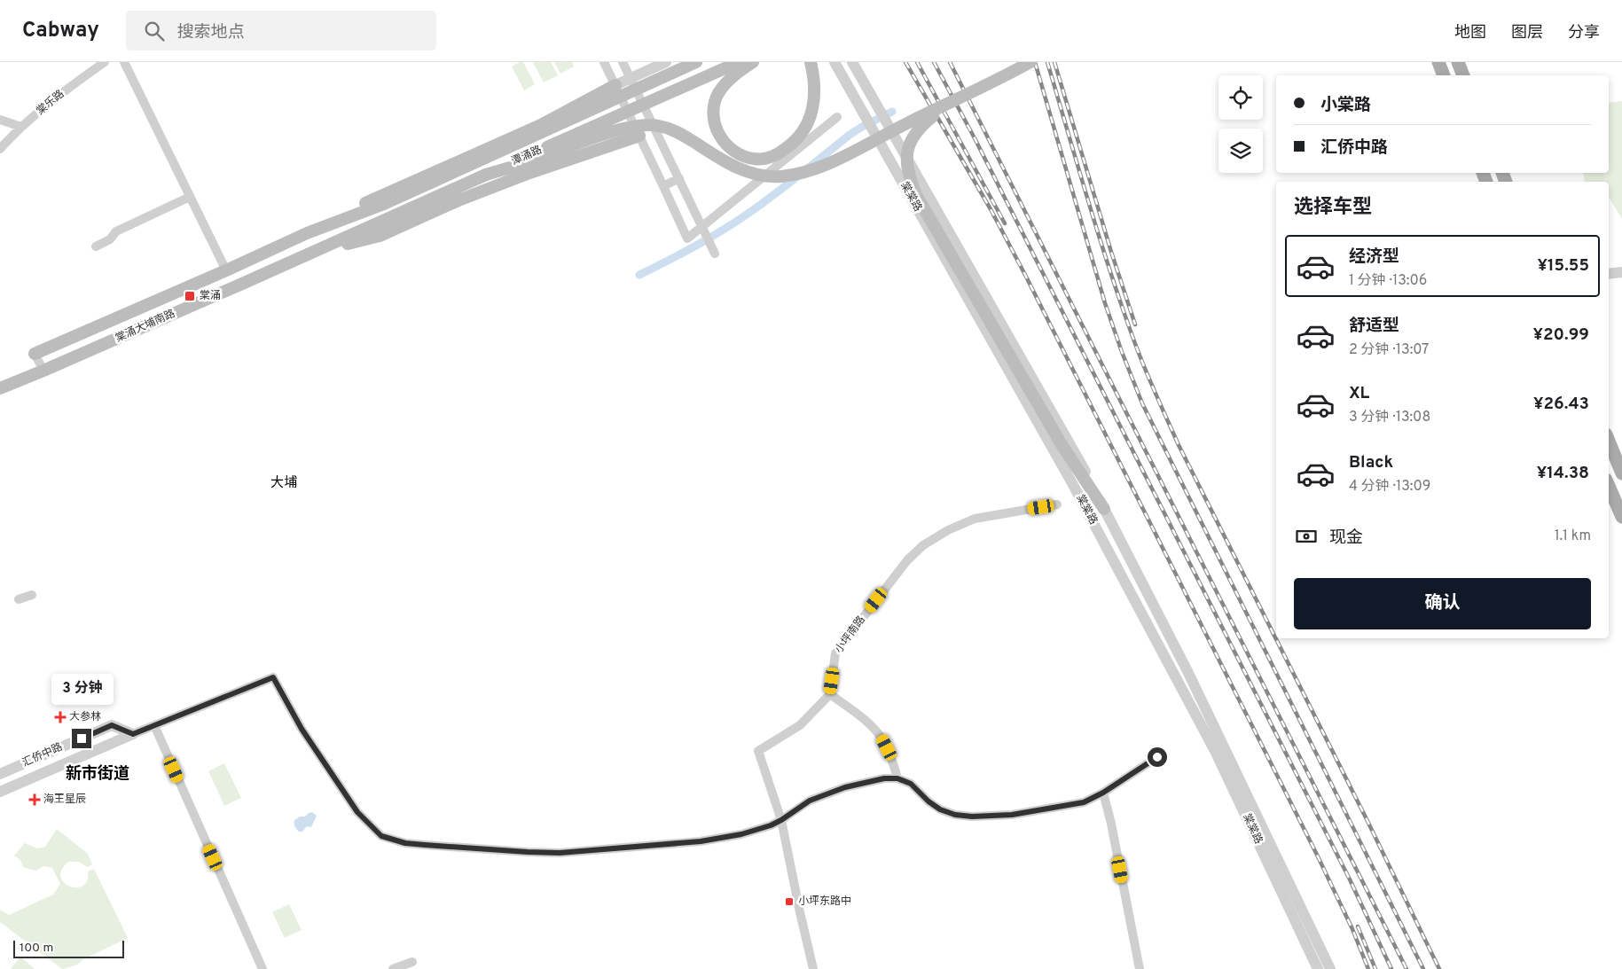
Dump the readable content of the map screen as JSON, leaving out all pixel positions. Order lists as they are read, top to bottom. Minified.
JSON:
{"streets":{"main road":["潭涌路","棠涌大埔南路"],"street":["棠乐路","棠棠路","小坪南路","汇侨中路"]},"crossings":[["潭涌路","棠涌大埔南路"]],"districts":["大埔","新市街道"],"places":{"transit":["棠涌","小坪东路中"],"health":["大参林","海王星辰"]},"scale_bar":"100 m","page":{"header":"Cabway","search":"搜索地点","nav":["地图","图层","分享"],"banner":["小棠路","汇侨中路"],"heading":"选择车型","list":[{"name":"经济型","note":"1 分钟 · 13:06","value":"¥15.55"},{"name":"舒适型","note":"2 分钟 · 13:07","value":"¥20.99"},{"name":"XL","note":"3 分钟 · 13:08","value":"¥26.43"},{"name":"Black","note":"4 分钟 · 13:09","value":"¥14.38"}],"pay":["现金","1.1 km"],"buttons":"确认","bubble":"3 分钟","scale":"100 m"}}
